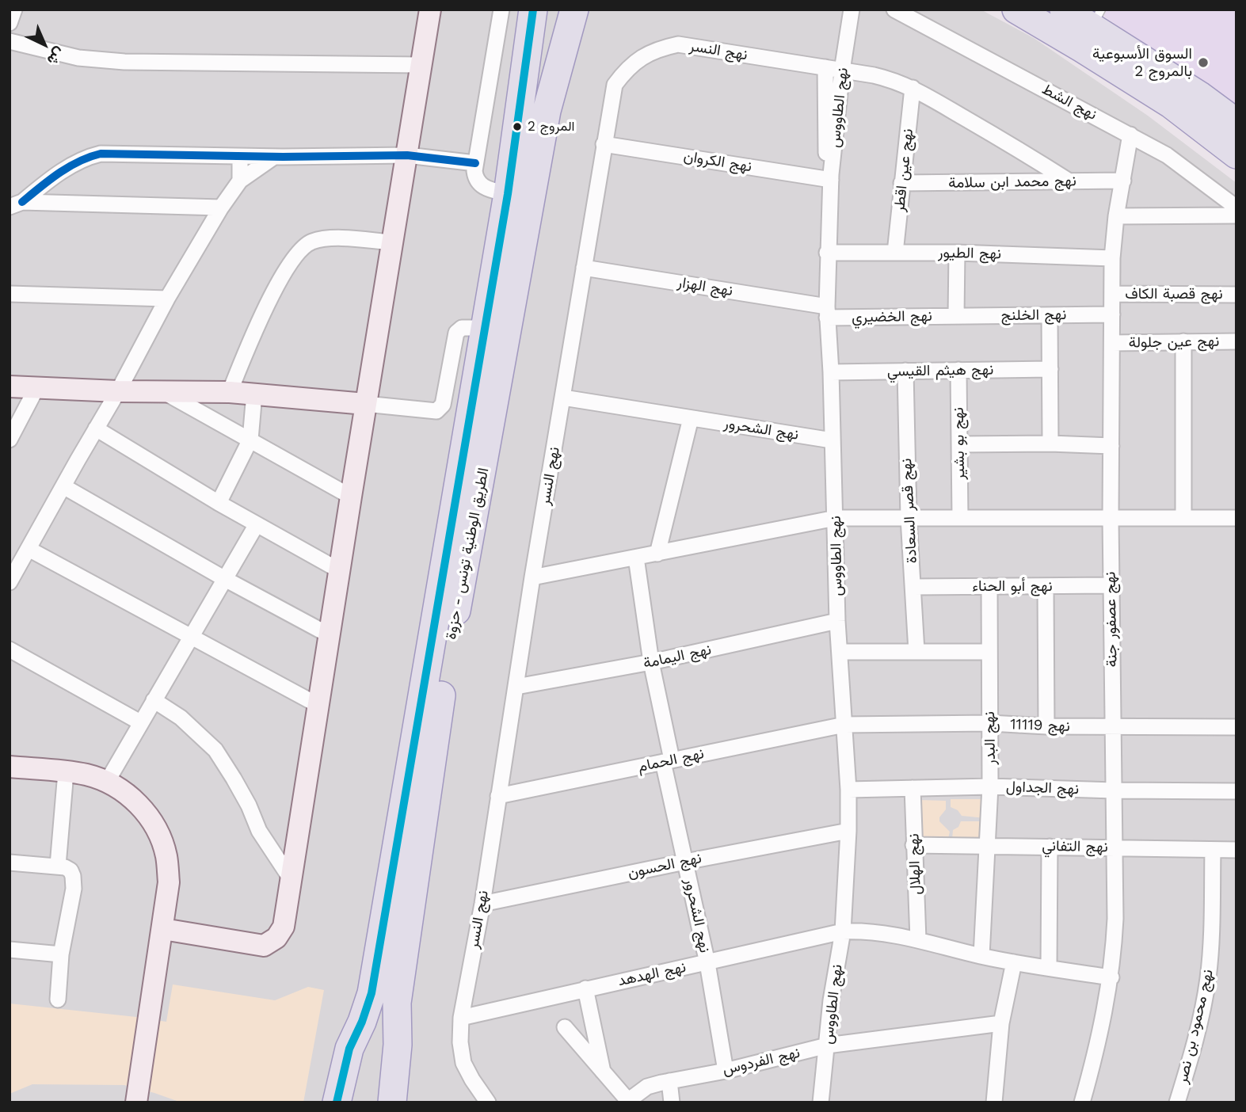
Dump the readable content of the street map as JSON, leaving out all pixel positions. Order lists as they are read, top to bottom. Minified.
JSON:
{"streets":{"highway":["الطريق الوطنية تونس - حزوة"],"street":["نهج النسر","نهج الشط","نهج الطاووس","نهج الكروان","نهج عين اقطر","نهج محمد ابن سلامة","نهج الطيور","نهج الهزار","نهج قصبة الكاف","نهج الخلنج","نهج الخضيري","نهج عين جلولة","نهج هيثم القيسي","نهج الشحرور","نهج بو بشير","نهج قصر السعادة","نهج أبو الحناء","نهج عصفور جنة","نهج اليمامة","نهج 11119","نهج البدر","نهج الحمام","نهج الجداول","نهج التفاني","نهج الهلال","نهج الحسون","نهج الهدهد","نهج محمود بن نصر","نهج الفردوس"]},"crossings":[["نهج النسر","نهج الطاووس"],["نهج النسر","نهج الكروان"],["نهج النسر","نهج عين اقطر"],["نهج النسر","نهج محمد ابن سلامة"],["نهج النسر","نهج الهزار"],["نهج النسر","نهج الشحرور"],["نهج النسر","نهج اليمامة"],["نهج النسر","نهج الحمام"],["نهج النسر","نهج الحسون"],["نهج النسر","نهج الهدهد"],["نهج الشط","نهج عصفور جنة"],["نهج الطاووس","نهج الكروان"],["نهج الطاووس","نهج الطيور"],["نهج الطاووس","نهج الهزار"],["نهج الطاووس","نهج الخضيري"],["نهج الطاووس","نهج هيثم القيسي"],["نهج الطاووس","نهج الشحرور"],["نهج الطاووس","نهج اليمامة"],["نهج الطاووس","نهج 11119"],["نهج الطاووس","نهج الحمام"],["نهج الطاووس","نهج الجداول"],["نهج الطاووس","نهج الحسون"],["نهج الطاووس","نهج الهدهد"],["نهج الطاووس","نهج الفردوس"],["نهج عين اقطر","نهج محمد ابن سلامة"],["نهج عين اقطر","نهج الطيور"],["نهج محمد ابن سلامة","نهج عصفور جنة"],["نهج الطيور","نهج عصفور جنة"],["نهج الهزار","نهج الخضيري"],["نهج قصبة الكاف","نهج عصفور جنة"],["نهج الخلنج","نهج الخضيري"],["نهج الخلنج","نهج عصفور جنة"],["نهج عين جلولة","نهج عصفور جنة"],["نهج هيثم القيسي","نهج بو بشير"],["نهج هيثم القيسي","نهج قصر السعادة"],["نهج الشحرور","نهج اليمامة"],["نهج الشحرور","نهج الحمام"],["نهج الشحرور","نهج الحسون"],["نهج الشحرور","نهج الهدهد"],["نهج الشحرور","نهج الفردوس"],["نهج قصر السعادة","نهج أبو الحناء"],["نهج أبو الحناء","نهج عصفور جنة"],["نهج أبو الحناء","نهج البدر"],["نهج عصفور جنة","نهج 11119"],["نهج عصفور جنة","نهج الجداول"],["نهج عصفور جنة","نهج التفاني"],["نهج عصفور جنة","نهج الهدهد"],["نهج 11119","نهج البدر"],["نهج 11119","نهج الحمام"],["نهج البدر","نهج الجداول"],["نهج البدر","نهج التفاني"],["نهج البدر","نهج الهدهد"],["نهج الجداول","نهج الهلال"],["نهج التفاني","نهج الهلال"],["نهج التفاني","نهج محمود بن نصر"],["نهج الهلال","نهج الهدهد"]],"places":["السوق الأسبوعية بالمروج 2","المروج 2"],"north":"bottom right"}
